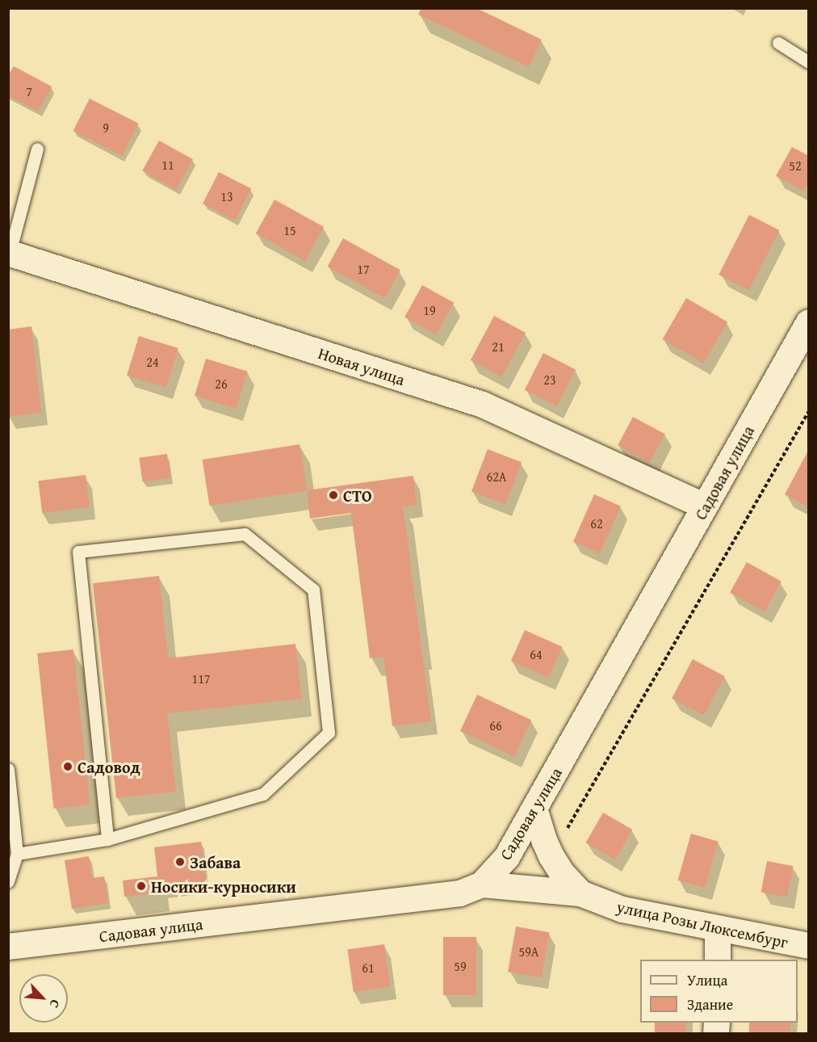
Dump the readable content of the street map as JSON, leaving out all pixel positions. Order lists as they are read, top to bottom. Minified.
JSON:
{"streets":{"street":["Новая улица","Садовая улица","улица Розы Люксембург"]},"crossings":[["Новая улица","Садовая улица"],["Садовая улица","улица Розы Люксембург"]],"places":["СТО","Садовод","Забава","Носики-курносики"],"house_numbers":["7","9","11","52","13","15","17","19","21","24","23","26","62А","62","64","117","66","59А","59","61"],"legend":["Улица","Здание"],"north":"bottom right"}
